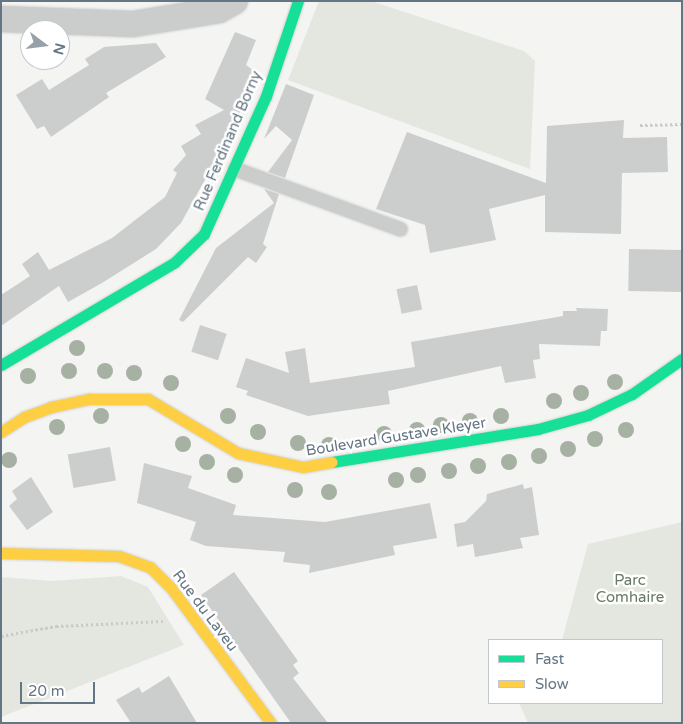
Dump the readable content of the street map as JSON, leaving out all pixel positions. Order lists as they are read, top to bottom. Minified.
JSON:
{"streets":{"street":["Rue Ferdinand Borny","Boulevard Gustave Kleyer","Rue du Laveu"]},"parks":["Parc Comhaire"],"legend":["Fast","Slow"],"scale_bar":"20 m","north":"right"}
